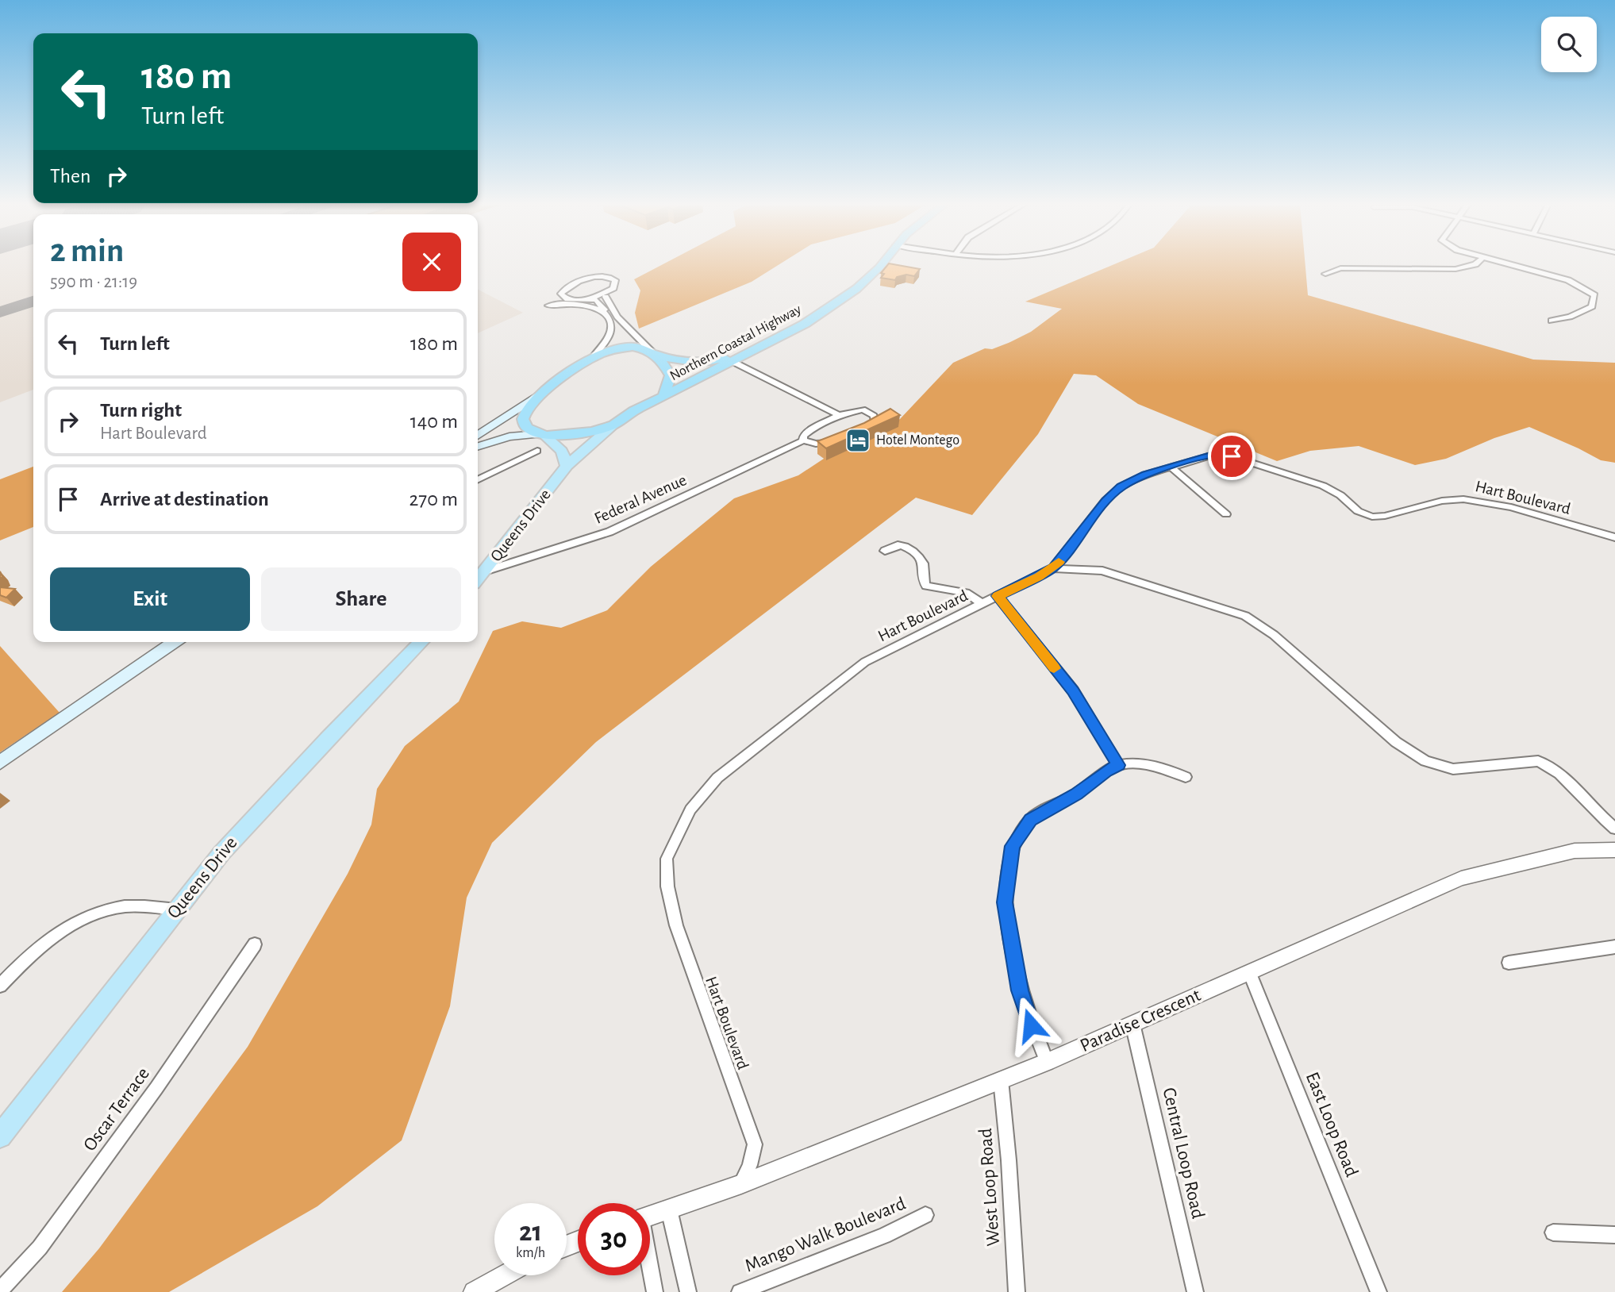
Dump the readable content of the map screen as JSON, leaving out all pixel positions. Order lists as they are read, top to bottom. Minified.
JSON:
{"streets":{"highway":["Northern Coastal Highway"],"main road":["Queens Drive"],"street":["Hart Boulevard","Federal Avenue","Paradise Crescent","Oscar Terrace","East Loop Road","Central Loop Road","West Loop Road","Mango Walk Boulevard"]},"crossings":[["Hart Boulevard","Paradise Crescent"],["Federal Avenue","Queens Drive"],["Paradise Crescent","East Loop Road"],["Paradise Crescent","Central Loop Road"],["Paradise Crescent","West Loop Road"]],"places":{"hotel":["Hotel Montego"]},"page":{"turn":["180 m","Turn left"],"then":"Then","heading":["2 min","590 m · 21:19"],"list":[{"name":"Turn left","value":"180 m"},{"name":"Turn right","note":"Hart Boulevard","value":"140 m"},{"name":"Arrive at destination","value":"270 m"}],"buttons":["Exit","Share"],"speed":"21 km/h","limit":"30"}}
